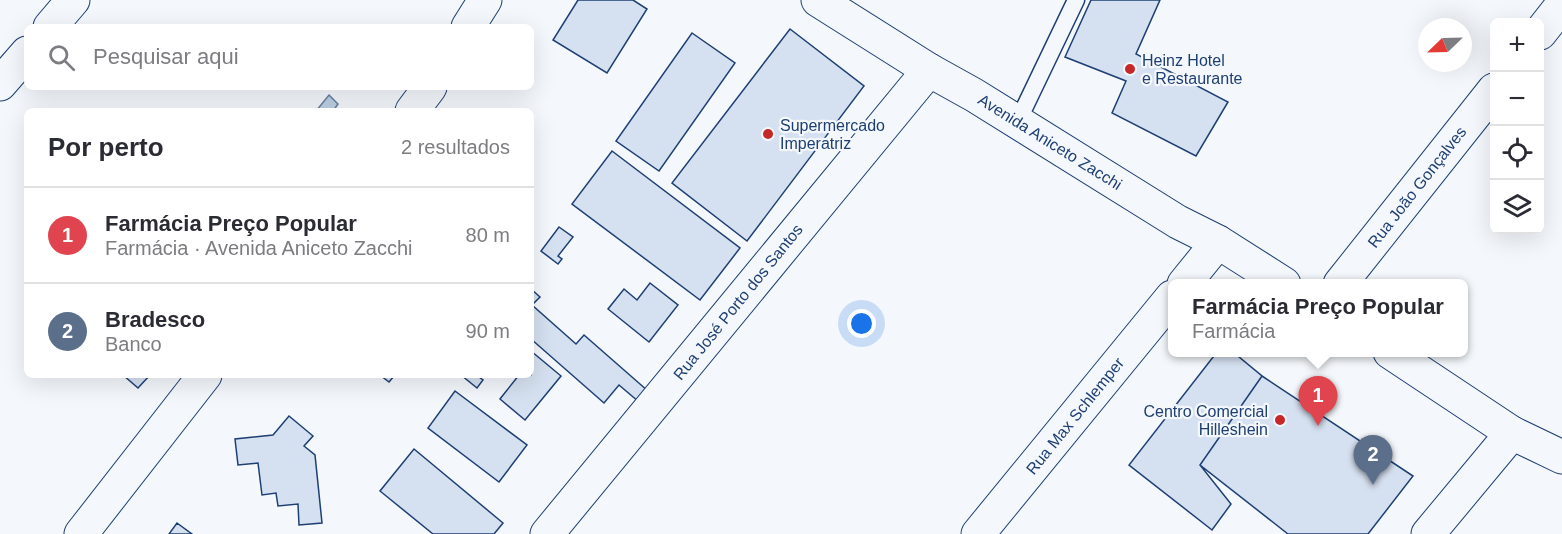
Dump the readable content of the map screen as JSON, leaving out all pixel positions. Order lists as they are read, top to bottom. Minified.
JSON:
{"streets":{"street":["Avenida Aniceto Zacchi","Rua João Gonçalves","Rua José Porto dos Santos","Rua Max Schlemper"]},"crossings":[["Avenida Aniceto Zacchi","Rua José Porto dos Santos"]],"places":["Heinz Hotel e Restaurante","Supermercado Imperatriz","Centro Comercial Hilleshein"],"north":"bottom left","page":{"map_buttons":["+","−"],"search":"Pesquisar aqui","heading":["Por perto","2 resultados"],"list":[{"mark":"1","name":"Farmácia Preço Popular","note":"Farmácia · Avenida Aniceto Zacchi","value":"80 m"},{"mark":"2","name":"Bradesco","note":"Banco","value":"90 m"}],"popup":["Farmácia Preço Popular","Farmácia"],"pins":["1","2"]}}
